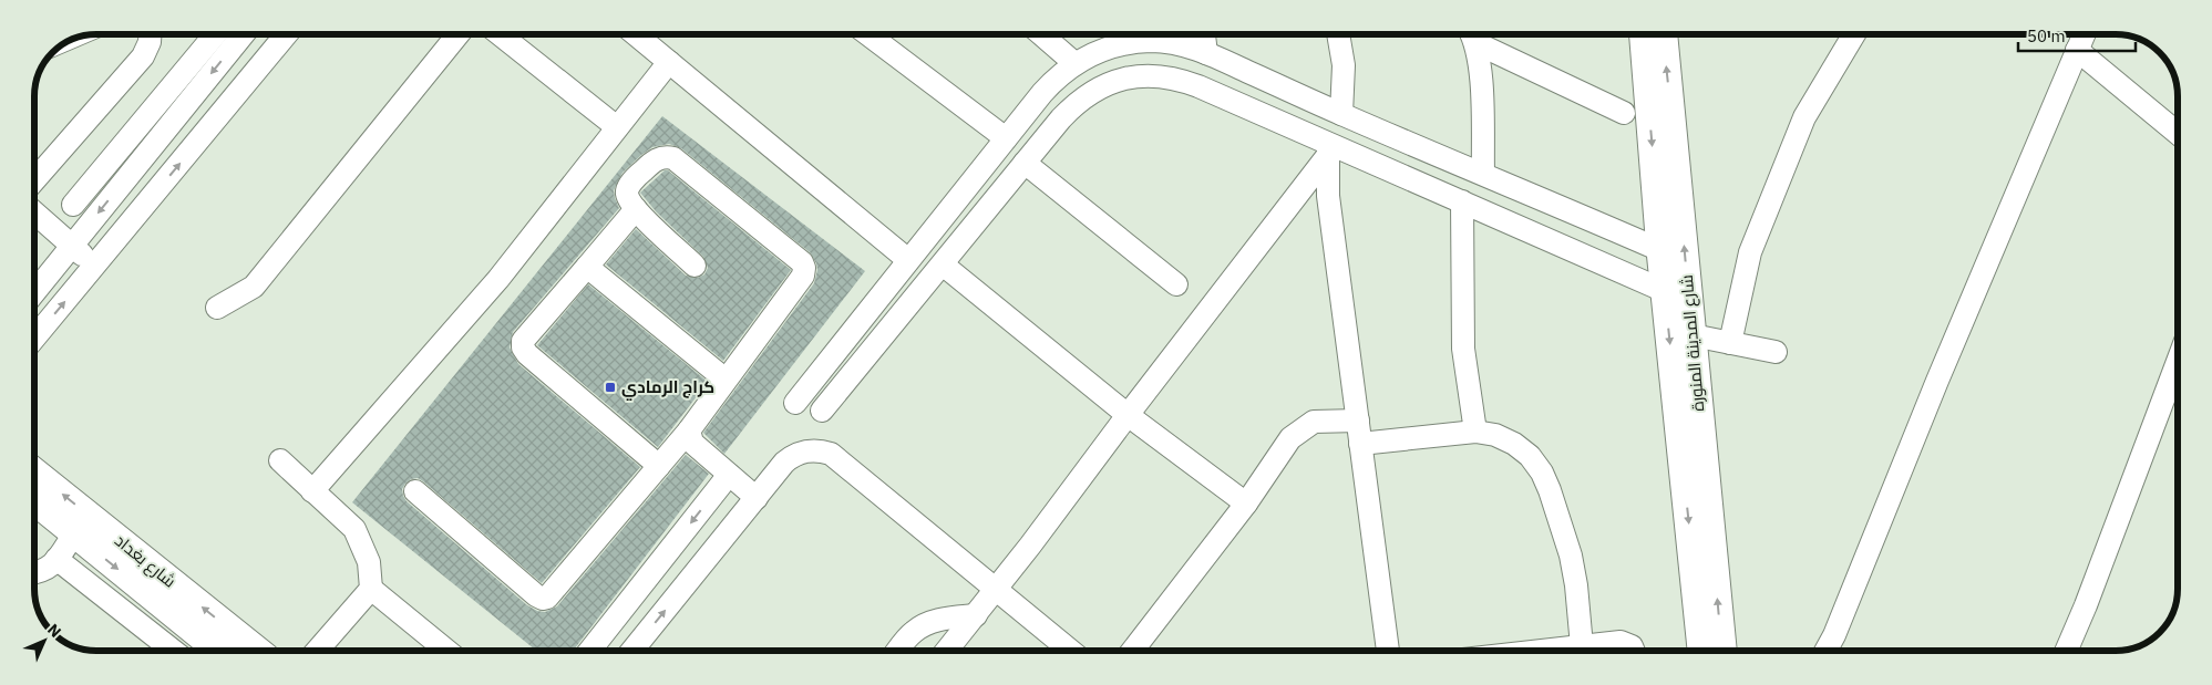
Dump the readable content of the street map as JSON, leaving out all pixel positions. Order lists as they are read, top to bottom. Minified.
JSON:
{"streets":{"main road":["شارع المدينة المنورة","شارع بغداد"]},"places":{"transit":["كراج الرمادي"]},"scale_bar":"50 m","north":"top right"}
